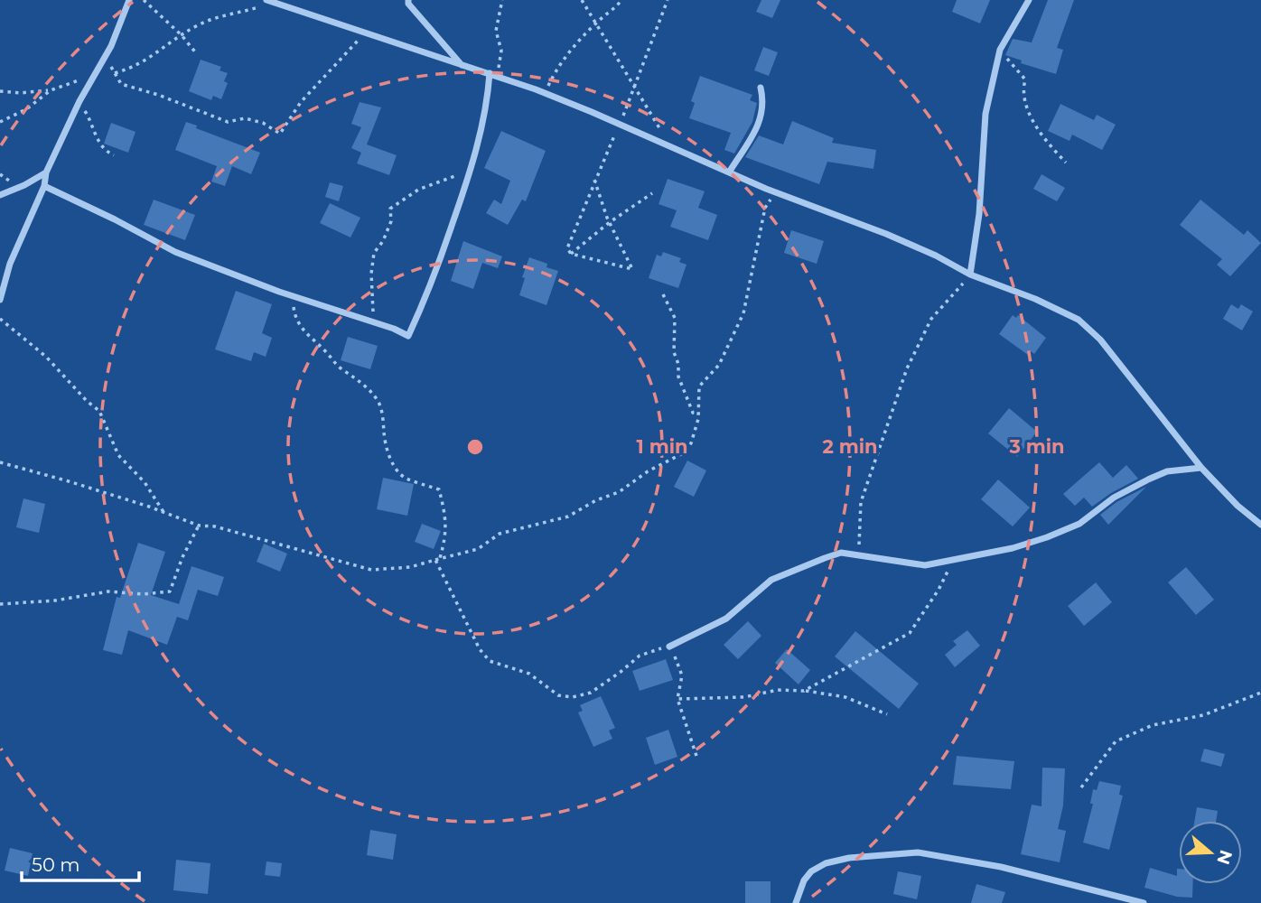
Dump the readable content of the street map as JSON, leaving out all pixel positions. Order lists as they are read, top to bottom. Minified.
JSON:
{"scale_bar":"50 m","north":"right","rings":["1 min","2 min","3 min"]}
